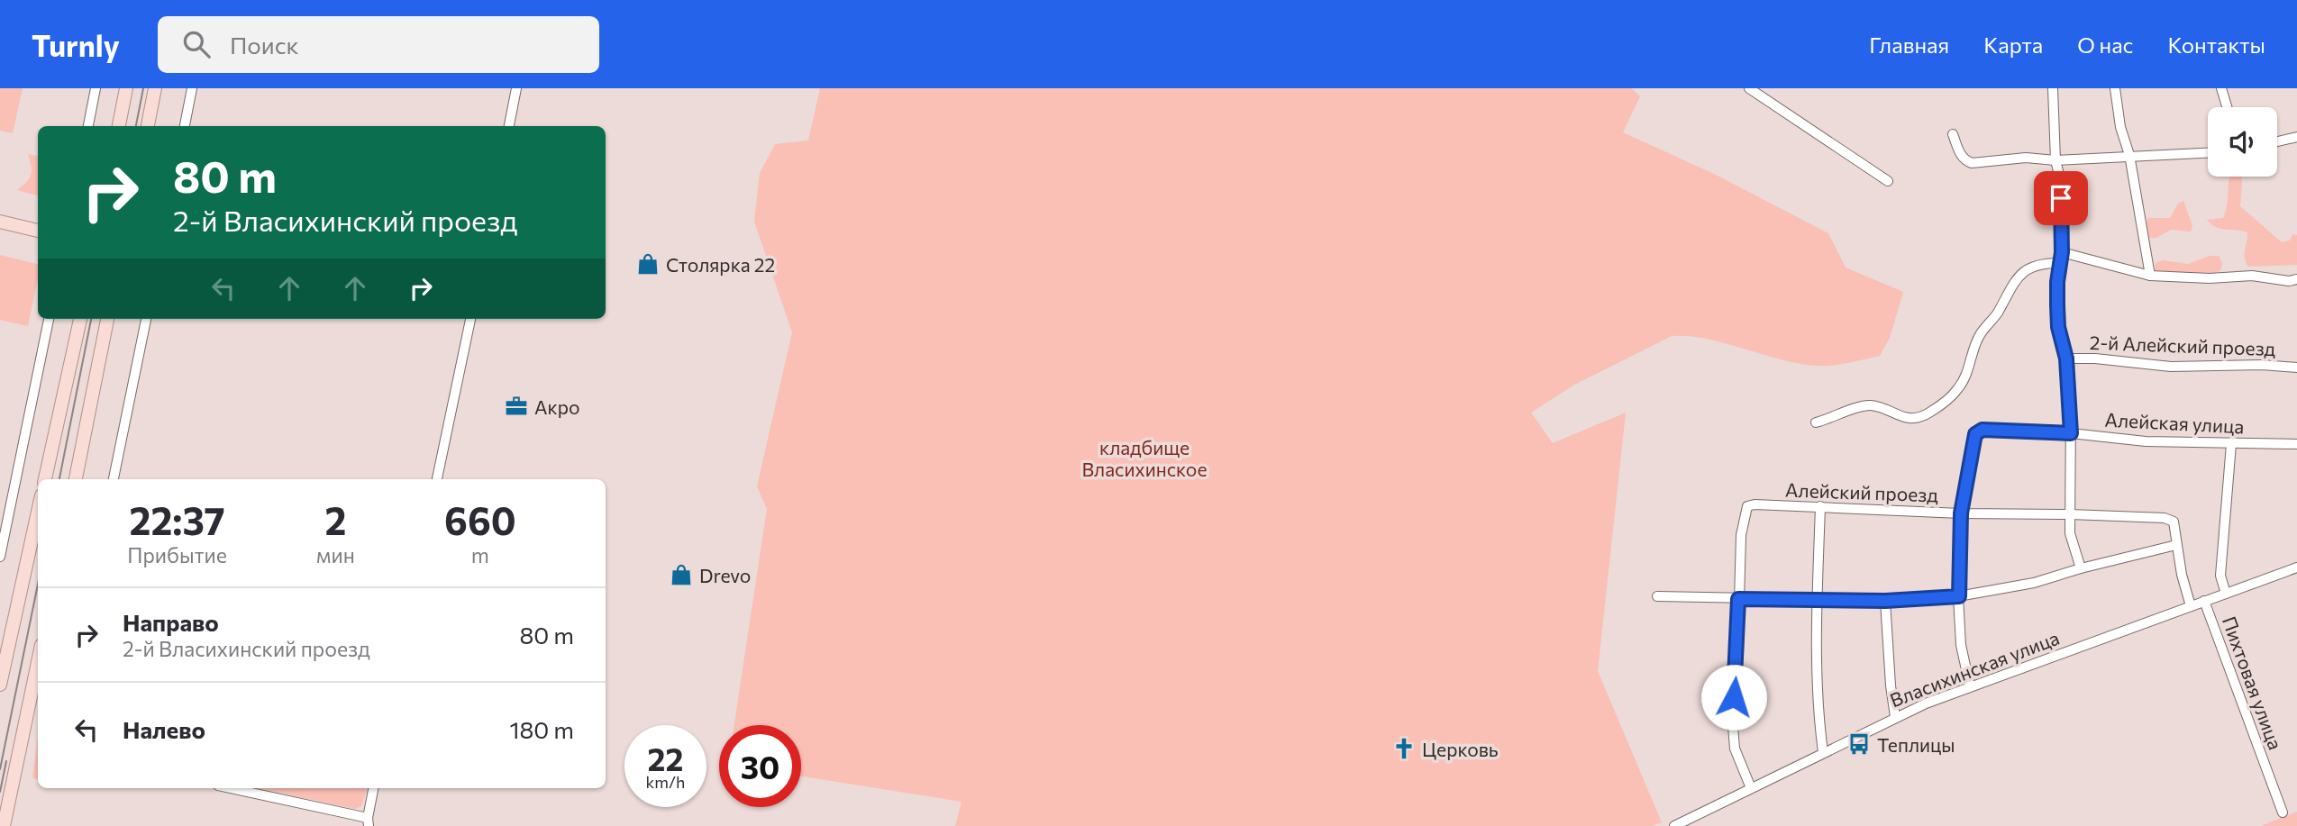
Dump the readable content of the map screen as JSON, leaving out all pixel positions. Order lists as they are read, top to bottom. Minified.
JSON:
{"streets":{"street":["2-й Алейский проезд","Алейская улица","Алейский проезд","Власихинская улица","Пихтовая улица"]},"crossings":[["Алейская улица","Алейский проезд"],["Власихинская улица","Пихтовая улица"]],"parks":["кладбище Власихинское"],"places":{"shop":["Столярка 22","Drevo"],"office":["Акро"],"bus stop":["Теплицы"],"church":["Церковь"]},"page":{"header":"Turnly","search":"Поиск","nav":["Главная","Карта","О нас","Контакты"],"turn":["80 m","2-й Власихинский проезд"],"eta":["22:37","Прибытие","2","мин","660","m"],"list":[{"name":"Направо","note":"2-й Власихинский проезд","value":"80 m"},{"name":"Налево","value":"180 m"}],"speed":"22 km/h","limit":"30"}}
